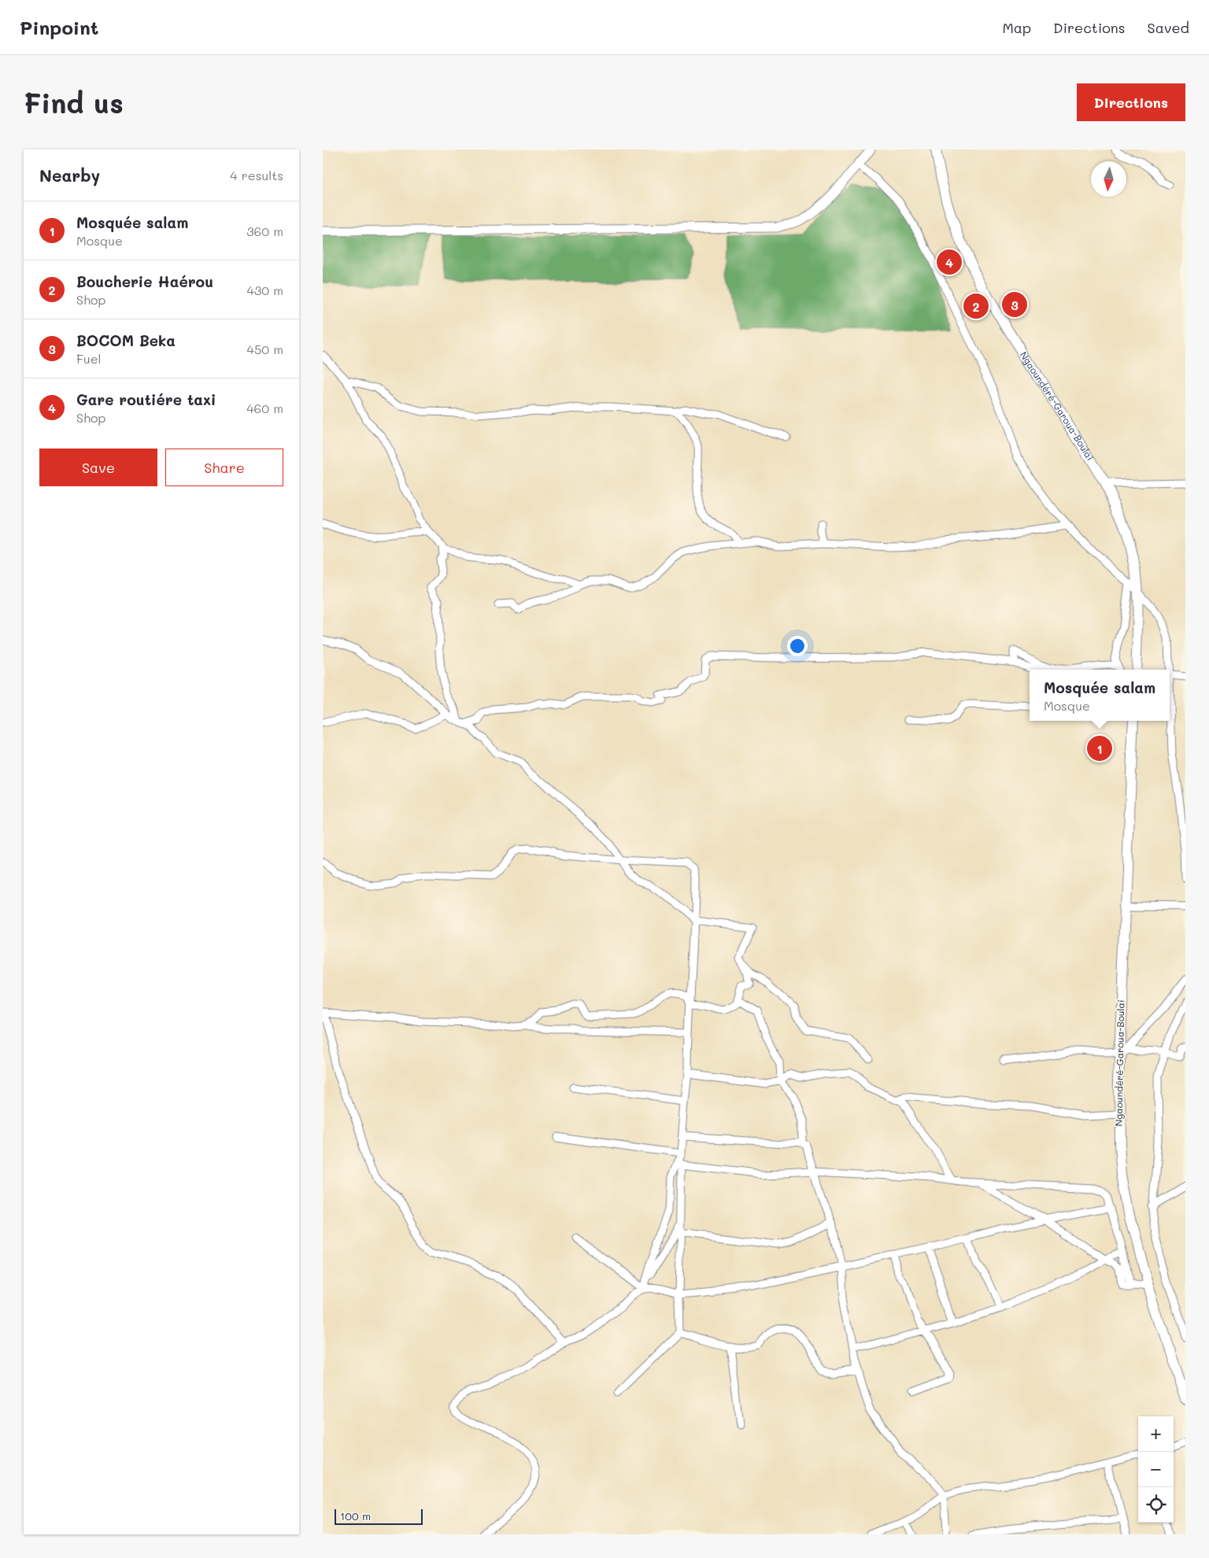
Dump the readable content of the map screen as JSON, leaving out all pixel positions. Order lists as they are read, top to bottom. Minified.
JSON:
{"streets":{"highway":["Ngaoundéré-Garoua-Boulai"]},"scale_bar":"100 m","north":"bottom","page":{"header":"Pinpoint","nav":["Map","Directions","Saved"],"buttons":["Directions",["Save","Share"]],"title":"Find us","heading":["Nearby","4 results"],"list":[{"mark":"1","name":"Mosquée salam","note":"Mosque","value":"360 m"},{"mark":"2","name":"Boucherie Haérou","note":"Shop","value":"430 m"},{"mark":"3","name":"BOCOM Beka","note":"Fuel","value":"450 m"},{"mark":"4","name":"Gare routiére taxi","note":"Shop","value":"460 m"}],"pins":["4","3","2","1"],"popup":["Mosquée salam","Mosque"],"map_buttons":["+","−"],"scale":"100 m"}}
